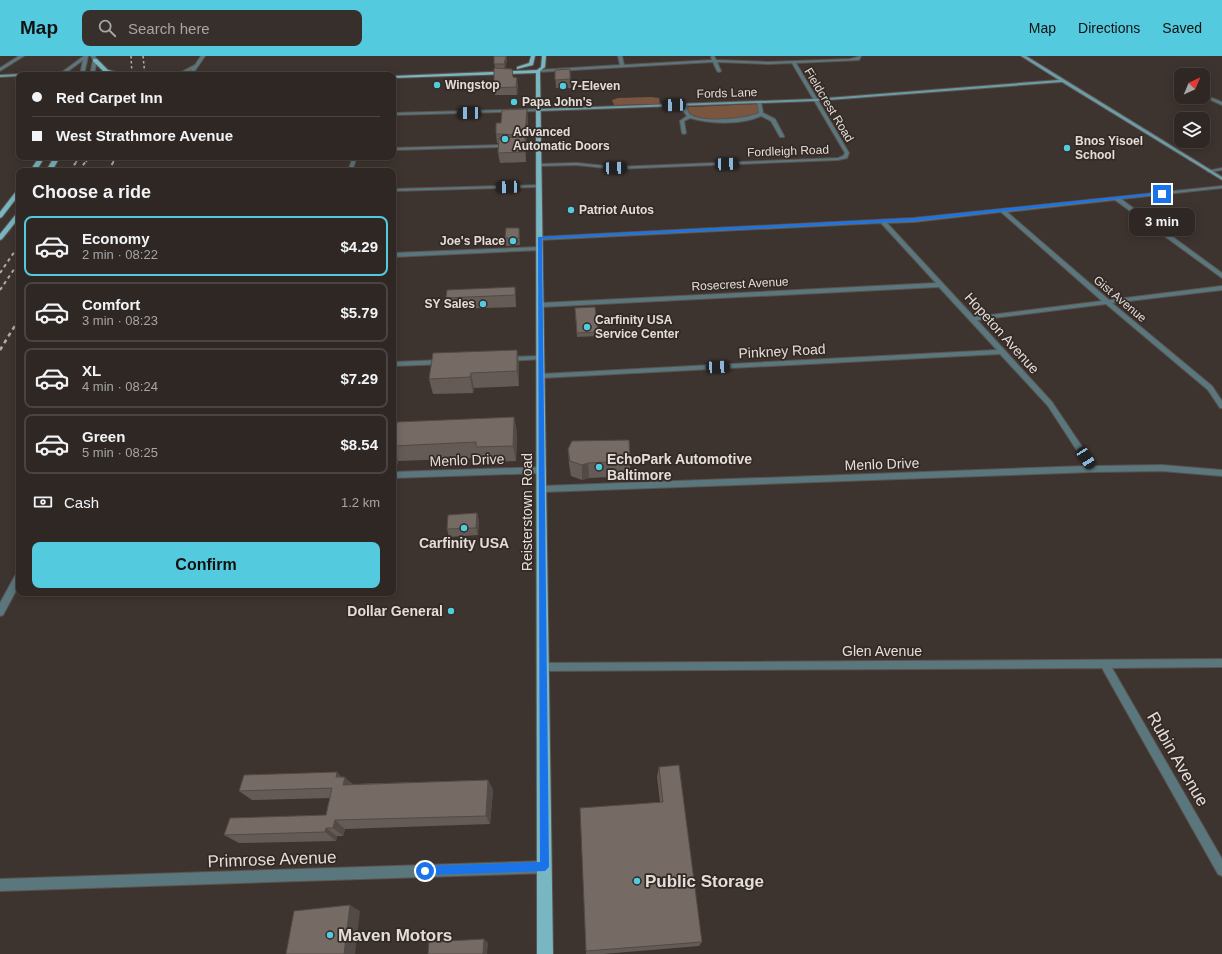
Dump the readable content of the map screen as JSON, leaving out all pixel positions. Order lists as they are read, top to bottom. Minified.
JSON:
{"streets":{"main road":["Reisterstown Road"],"street":["Fords Lane","Fieldcrest Road","Fordleigh Road","Rosecrest Avenue","Gist Avenue","Hopeton Avenue","Pinkney Road","Menlo Drive","Glen Avenue","Rubin Avenue","Primrose Avenue"]},"crossings":[["Fords Lane","Fieldcrest Road"],["Fords Lane","Reisterstown Road"],["Fieldcrest Road","Fordleigh Road"],["Fordleigh Road","Reisterstown Road"],["Rosecrest Avenue","Hopeton Avenue"],["Rosecrest Avenue","Reisterstown Road"],["Hopeton Avenue","Pinkney Road"],["Hopeton Avenue","Menlo Drive"],["Pinkney Road","Reisterstown Road"],["Menlo Drive","Reisterstown Road"],["Reisterstown Road","Glen Avenue"],["Reisterstown Road","Primrose Avenue"],["Glen Avenue","Rubin Avenue"]],"places":["Wingstop","7-Eleven","Papa John's","Advanced Automatic Doors","Bnos Yisoel School","Patriot Autos","Joe's Place","SY Sales","Carfinity USA Service Center","EchoPark Automotive Baltimore","Carfinity USA","Dollar General","Public Storage","Maven Motors"],"north":"top right","page":{"header":"Map","search":"Search here","nav":["Map","Directions","Saved"],"banner":["Red Carpet Inn","West Strathmore Avenue"],"heading":"Choose a ride","bubble":"3 min","list":[{"name":"Economy","note":"2 min · 08:22","value":"$4.29"},{"name":"Comfort","note":"3 min · 08:23","value":"$5.79"},{"name":"XL","note":"4 min · 08:24","value":"$7.29"},{"name":"Green","note":"5 min · 08:25","value":"$8.54"}],"pay":["Cash","1.2 km"],"buttons":"Confirm"}}
